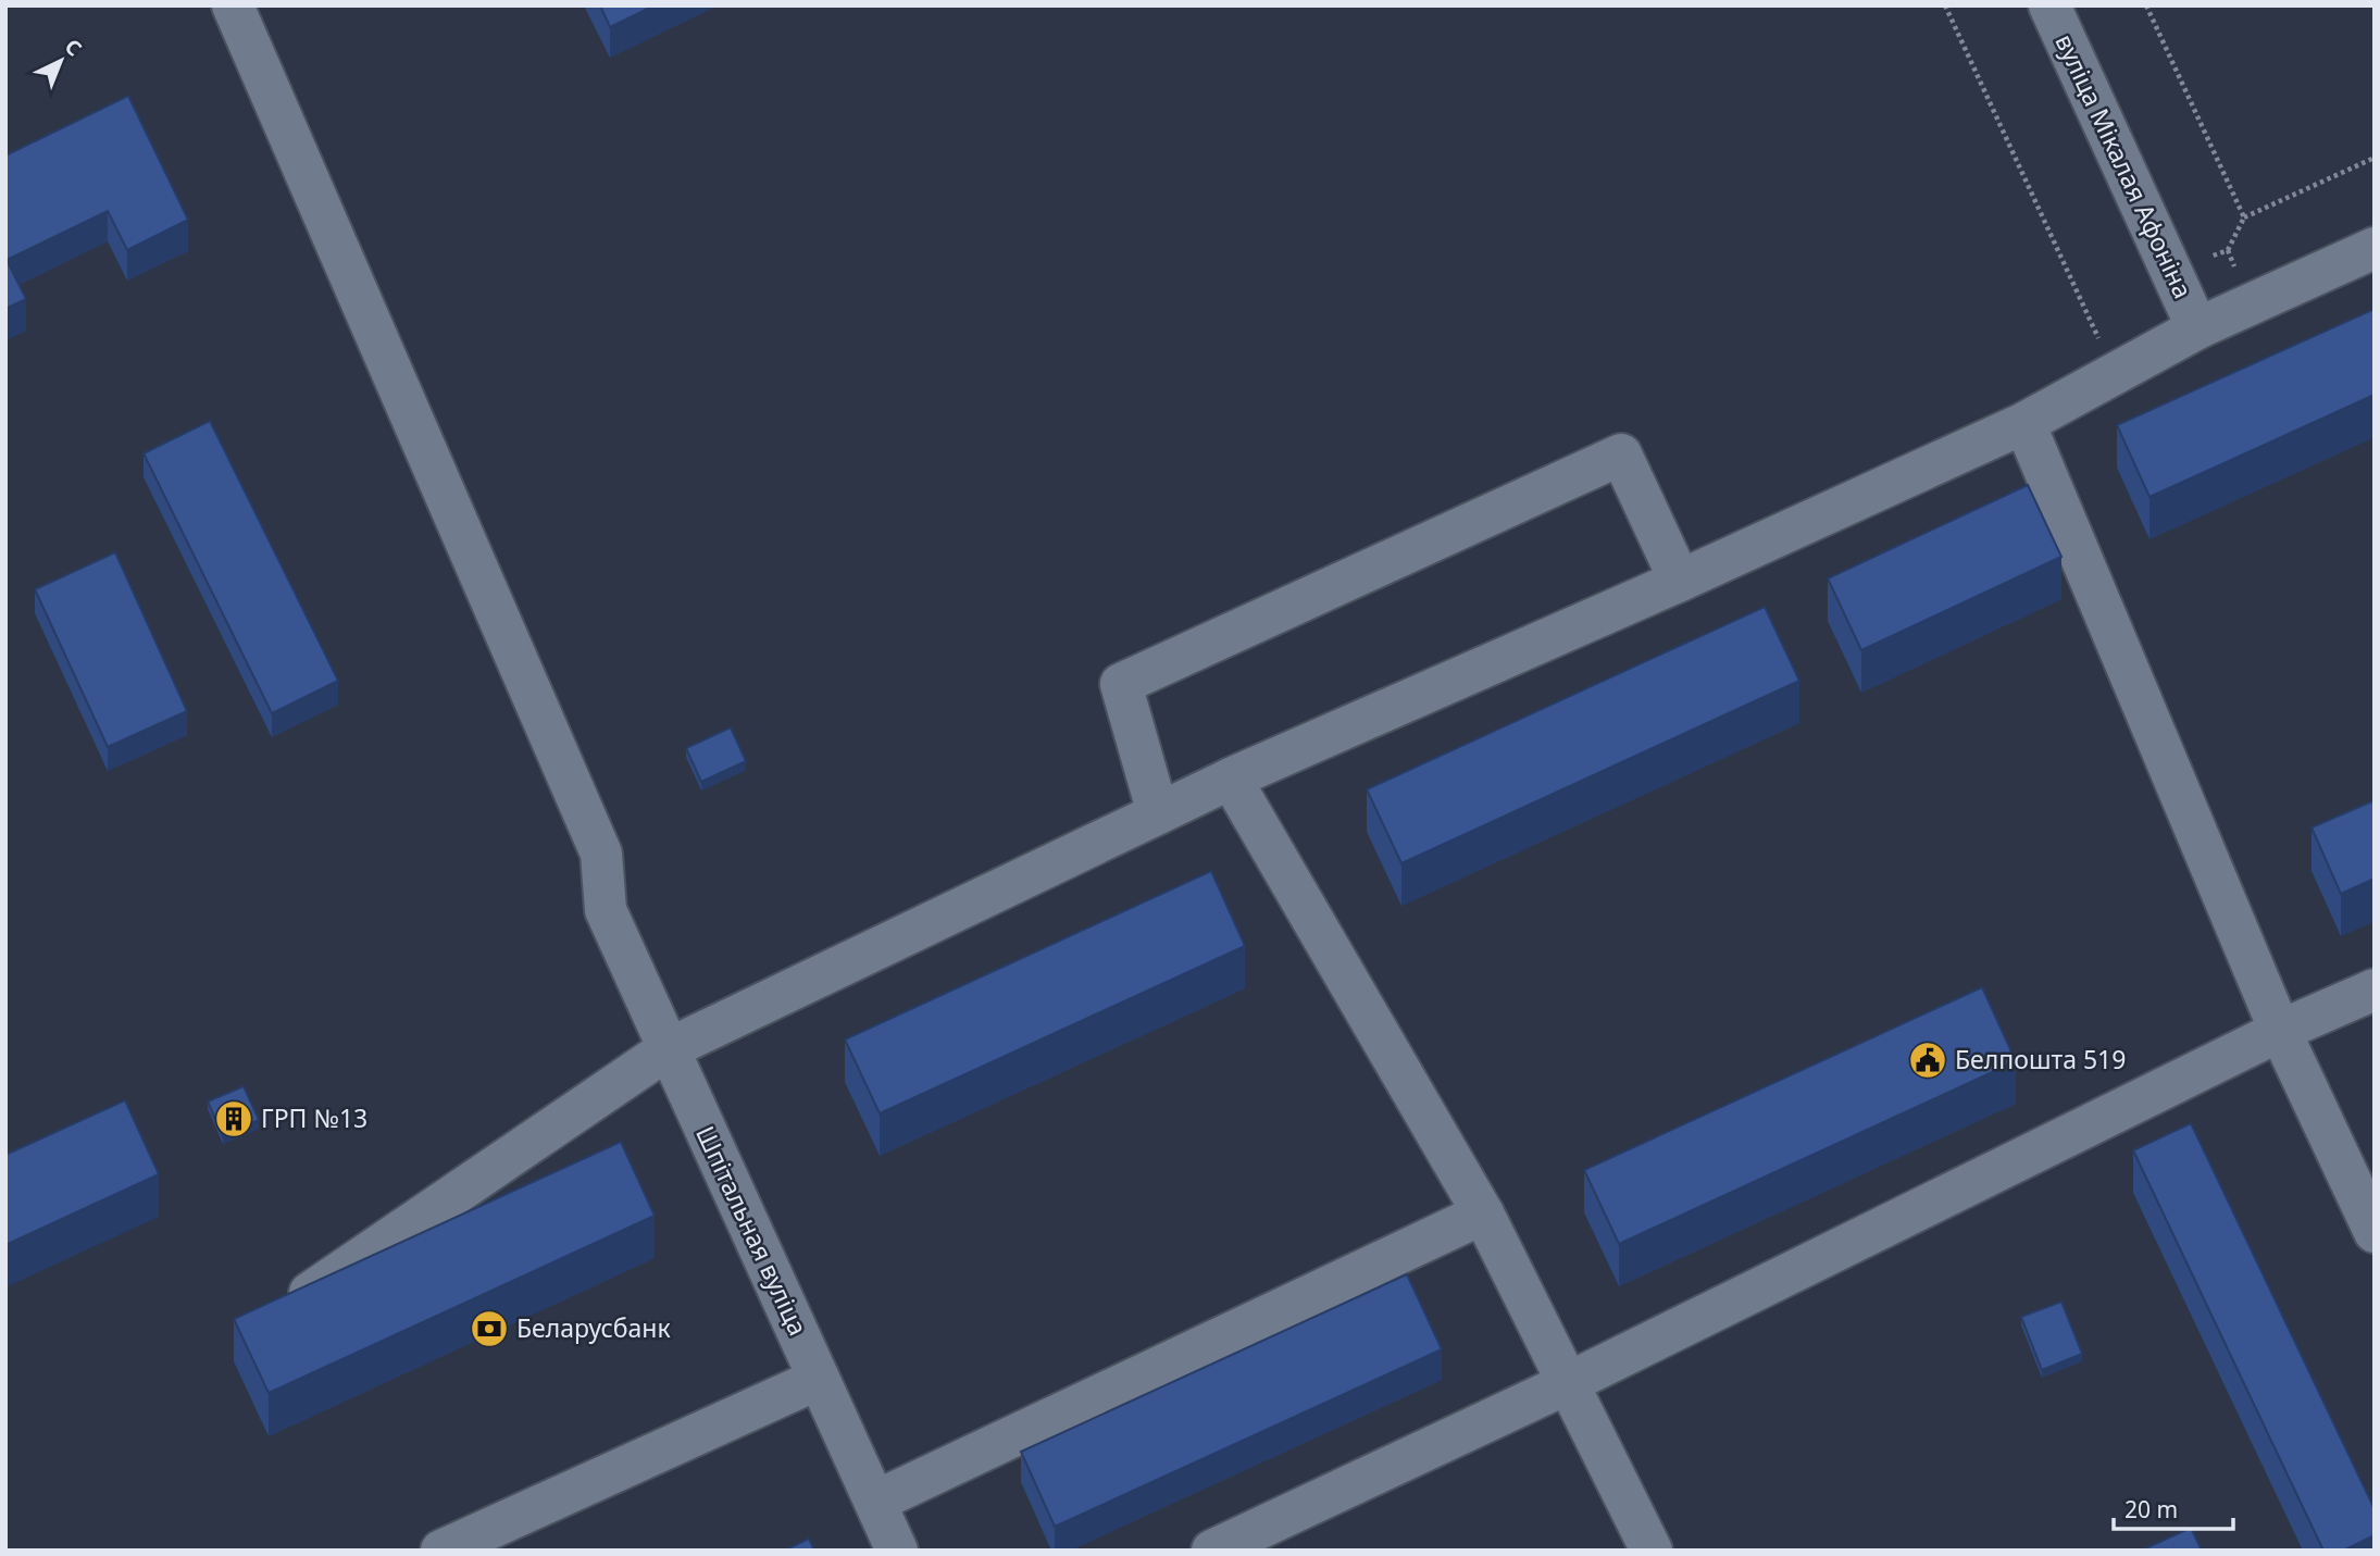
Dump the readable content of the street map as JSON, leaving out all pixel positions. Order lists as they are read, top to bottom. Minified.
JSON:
{"streets":{"street":["вуліца Мікалая Афоніна","Шпітальная вуліца"]},"places":{"public building":["Белпошта 519"],"building":["ГРП №13"],"bank":["Беларусбанк"]},"scale_bar":"20 m","north":"top right"}
